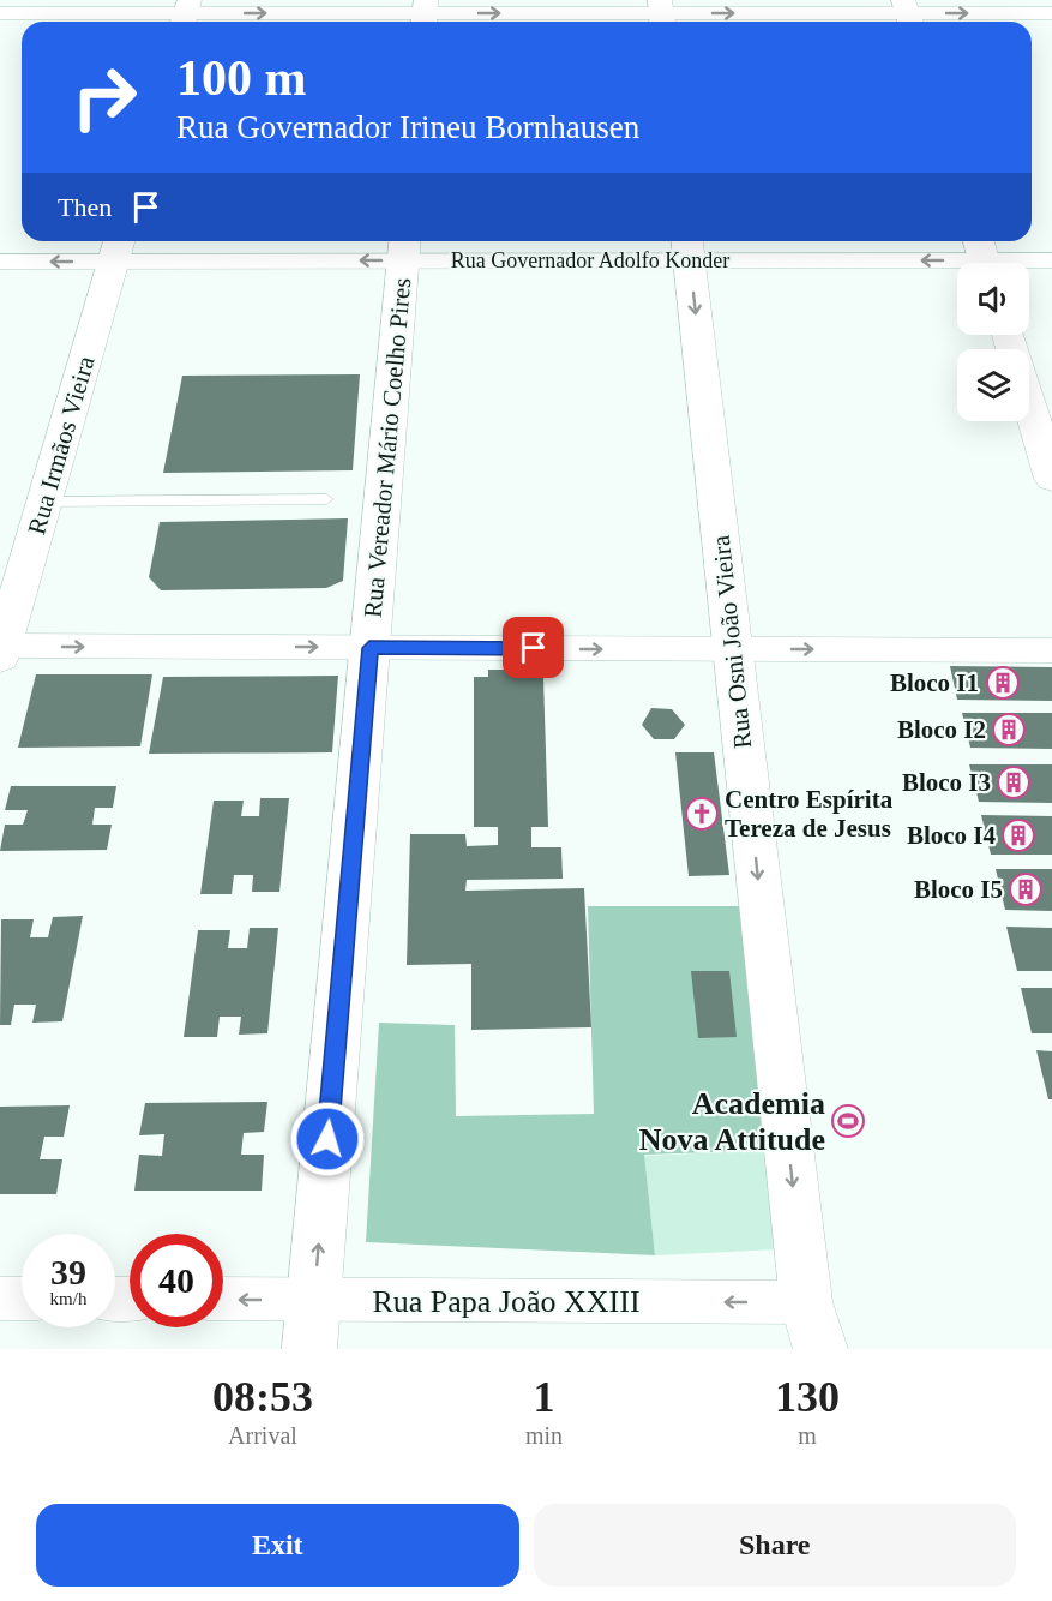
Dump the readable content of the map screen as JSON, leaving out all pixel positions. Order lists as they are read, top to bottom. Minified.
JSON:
{"streets":{"street":["Rua Governador Adolfo Konder","Rua Irmãos Vieira","Rua Vereador Mário Coelho Pires","Rua Osni João Vieira","Rua Papa João XXIII"]},"crossings":[["Rua Governador Adolfo Konder","Rua Irmãos Vieira"],["Rua Governador Adolfo Konder","Rua Vereador Mário Coelho Pires"],["Rua Governador Adolfo Konder","Rua Osni João Vieira"],["Rua Vereador Mário Coelho Pires","Rua Papa João XXIII"],["Rua Osni João Vieira","Rua Papa João XXIII"]],"one_way":["Rua Vereador Mário Coelho Pires","Rua Osni João Vieira","Rua Papa João XXIII"],"places":{"building":["Bloco I1","Bloco I2","Bloco I3","Bloco I4","Bloco I5"],"church":["Centro Espírita Tereza de Jesus"],"sports":["Academia Nova Attitude"]},"page":{"turn":["100 m","Rua Governador Irineu Bornhausen"],"then":"Then","speed":"39 km/h","limit":"40","eta":["08:53","Arrival","1","min","130","m"],"buttons":["Exit","Share"]}}
